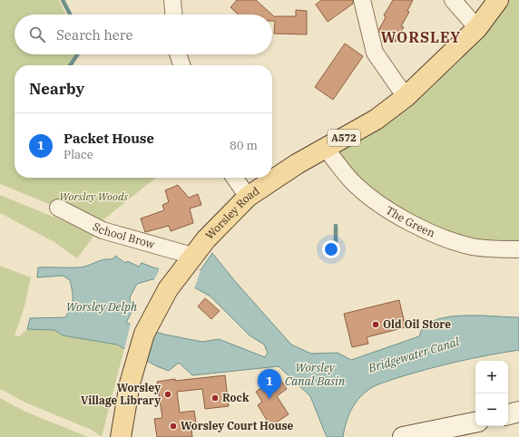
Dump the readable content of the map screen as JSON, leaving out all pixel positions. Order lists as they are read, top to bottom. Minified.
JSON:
{"streets":{"main road":["A572","Worsley Road"],"street":["The Green","School Brow"]},"crossings":[["Worsley Road","The Green"],["Worsley Road","School Brow"]],"districts":["WORSLEY"],"water":["Worsley Delph","Bridgewater Canal","Worsley Canal Basin"],"parks":["Worsley Woods"],"places":["Old Oil Store","Worsley Village Library","Rock","Worsley Court House"],"page":{"search":"Search here","heading":"Nearby","list":[{"mark":"1","name":"Packet House","note":"Place","value":"80 m"}],"map_buttons":["+","−"],"pins":"1"}}
